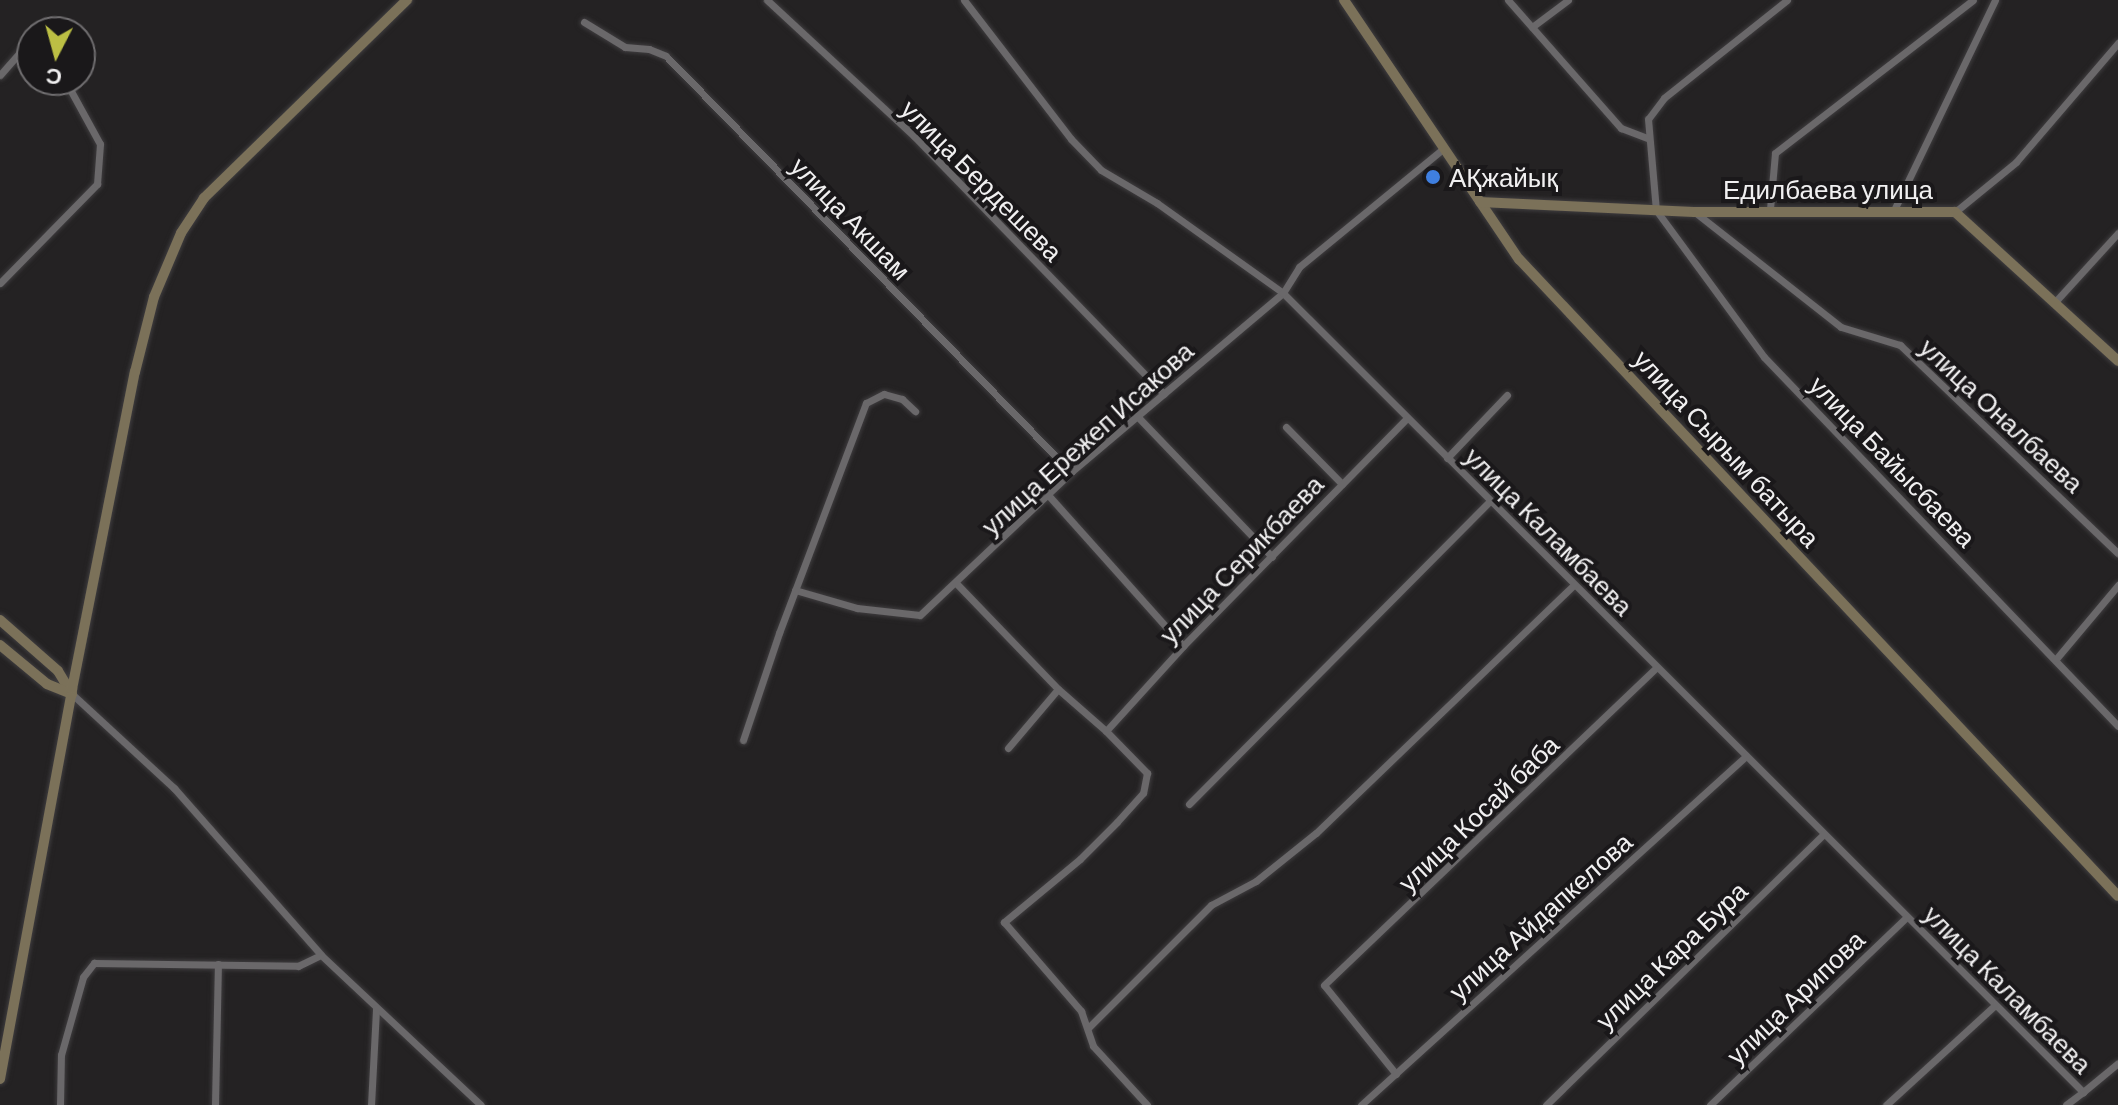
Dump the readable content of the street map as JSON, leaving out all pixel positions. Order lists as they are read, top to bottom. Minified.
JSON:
{"streets":{"street":["улица Бердешева","Едилбаева улица","улица Акшам","улица Оналбаева","улица Ережеп Исакова","улица Сырым батыра","улица Байысбаева","улица Каламбаева","улица Серикбаева","улица Косай баба","улица Айдапкелова","улица Кара Бура","улица Арипова"]},"crossings":[["улица Бердешева","улица Ережеп Исакова"],["Едилбаева улица","улица Оналбаева"],["Едилбаева улица","улица Сырым батыра"],["Едилбаева улица","улица Байысбаева"],["улица Акшам","улица Ережеп Исакова"],["улица Ережеп Исакова","улица Сырым батыра"],["улица Ережеп Исакова","улица Каламбаева"],["улица Каламбаева","улица Серикбаева"],["улица Каламбаева","улица Косай баба"],["улица Каламбаева","улица Айдапкелова"],["улица Каламбаева","улица Кара Бура"],["улица Каламбаева","улица Арипова"],["улица Косай баба","улица Айдапкелова"]],"places":["АҚжайық"],"north":"bottom"}
